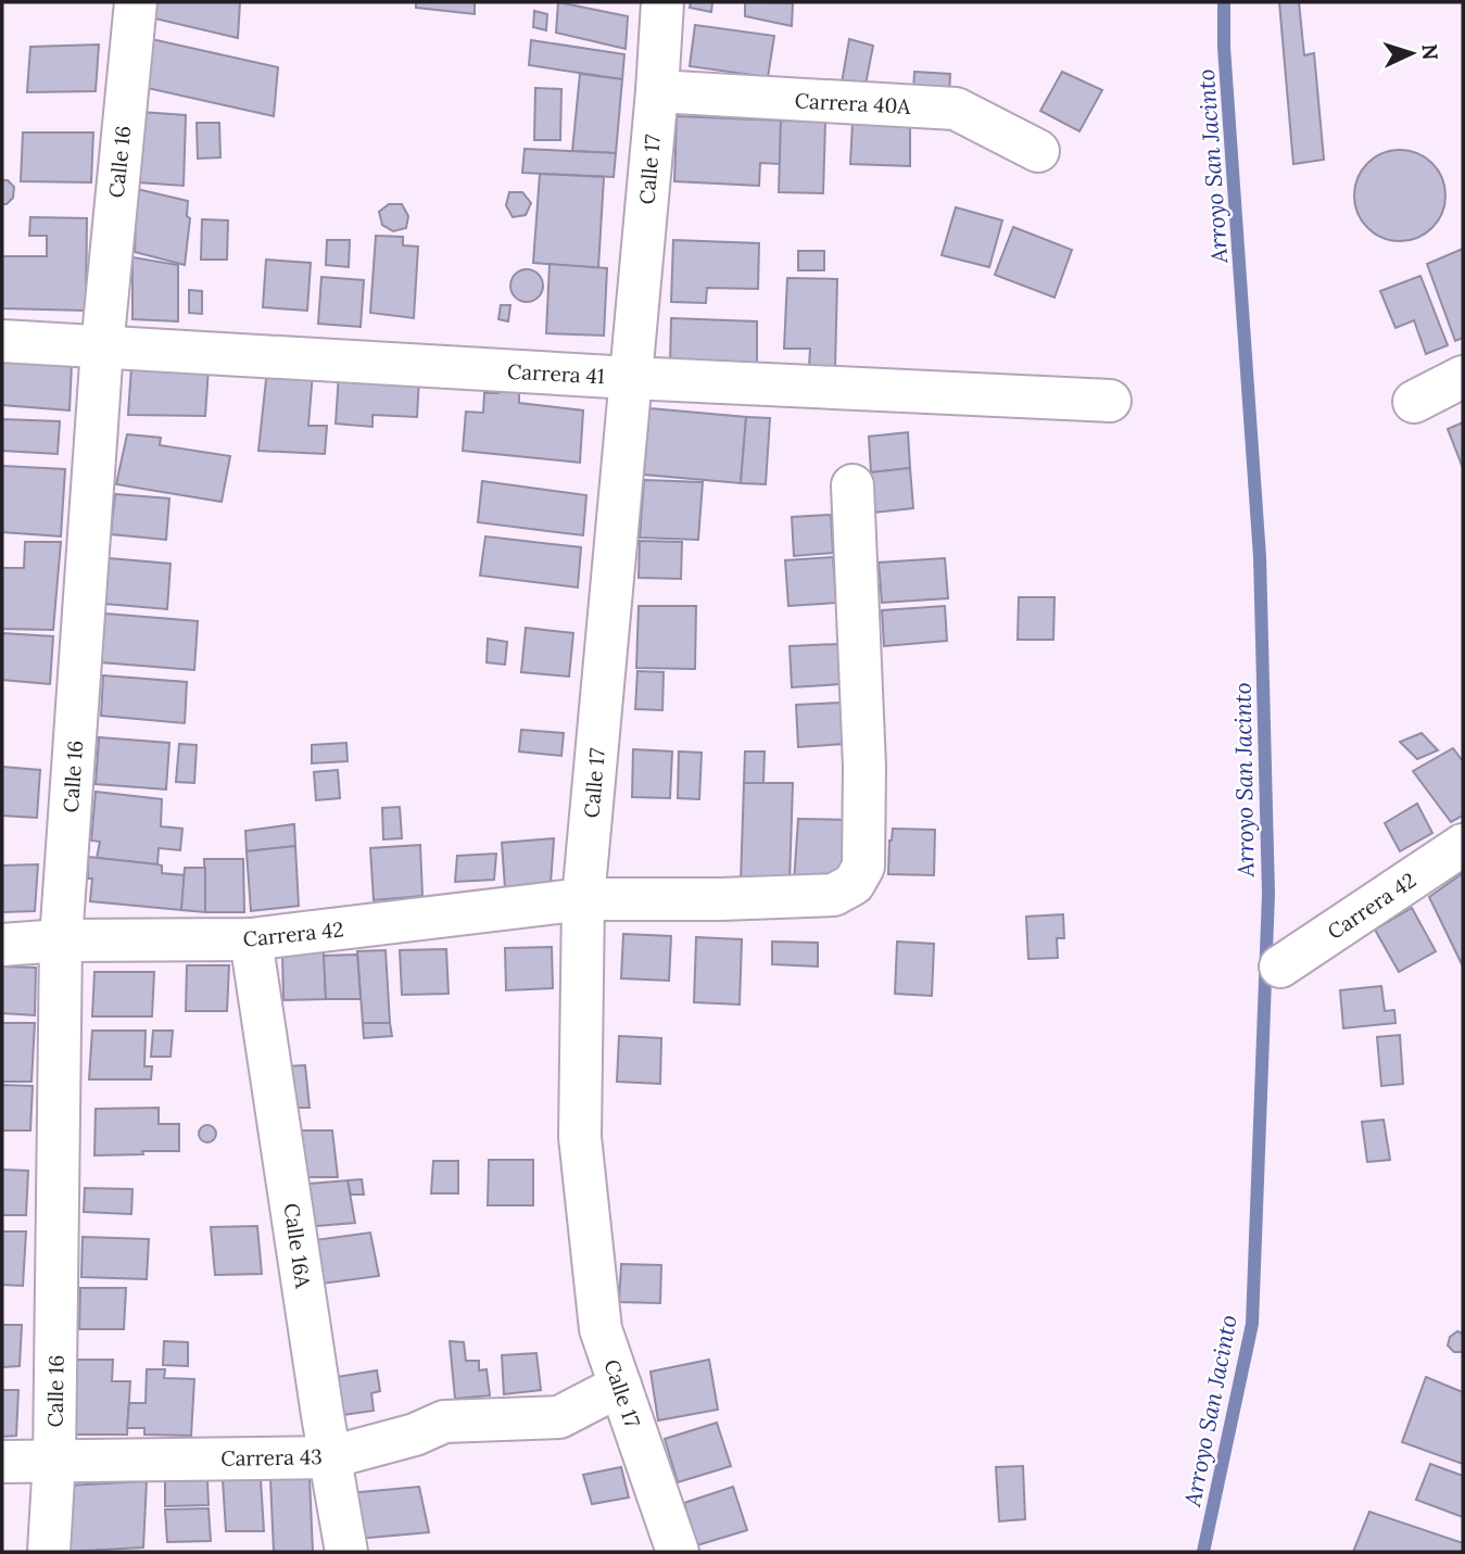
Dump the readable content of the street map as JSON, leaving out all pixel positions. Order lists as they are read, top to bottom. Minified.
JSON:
{"streets":{"street":["Carrera 40A","Calle 16","Calle 17","Carrera 41","Carrera 42","Calle 16A","Carrera 43"]},"crossings":[["Carrera 40A","Calle 17"],["Calle 16","Carrera 41"],["Calle 16","Carrera 42"],["Calle 16","Carrera 43"],["Calle 17","Carrera 41"],["Calle 17","Carrera 42"],["Calle 17","Carrera 43"],["Carrera 42","Calle 16A"],["Calle 16A","Carrera 43"]],"water":["Arroyo San Jacinto"],"north":"right"}
